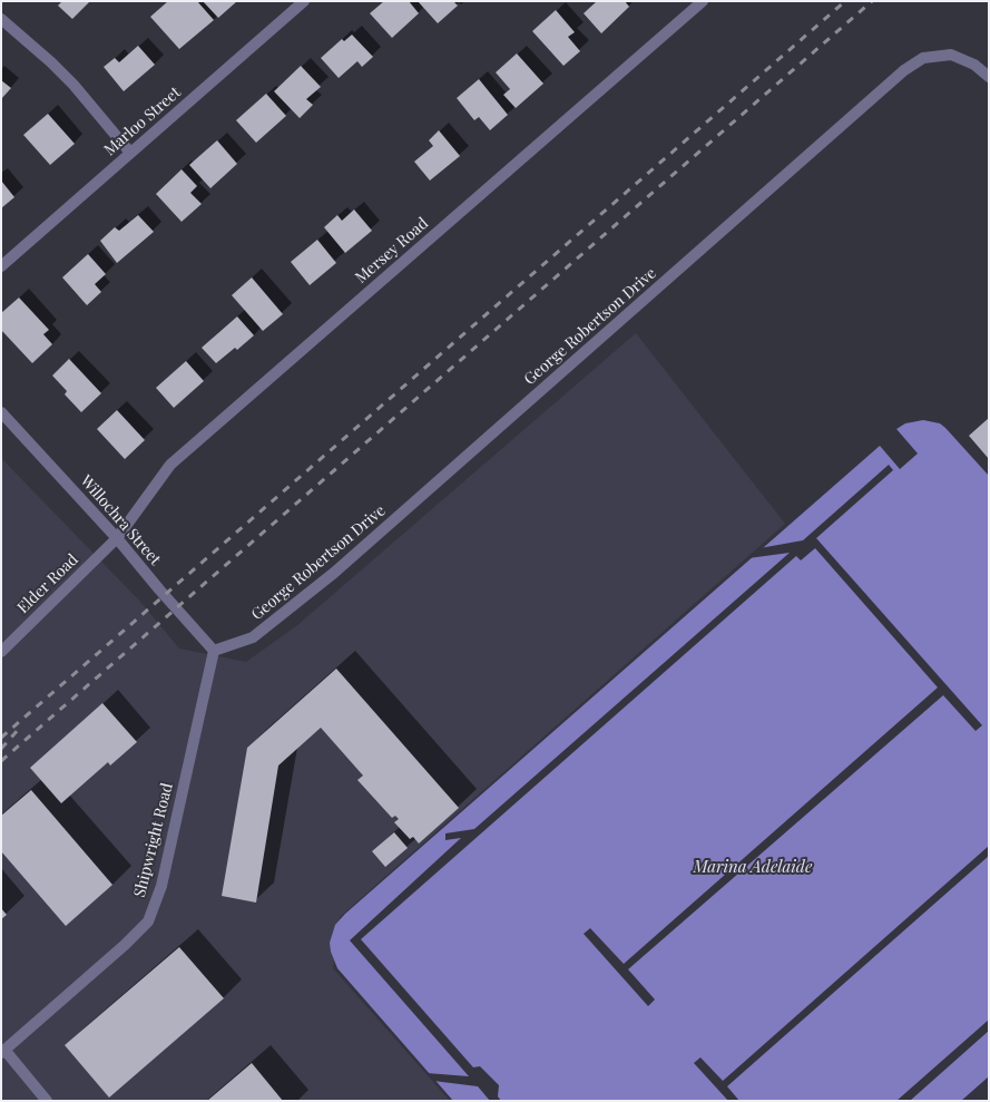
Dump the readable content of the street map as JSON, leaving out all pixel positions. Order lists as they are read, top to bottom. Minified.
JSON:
{"streets":{"street":["Marloo Street","Mersey Road","George Robertson Drive","Willochra Street","Elder Road","Shipwright Road"]},"crossings":[["Mersey Road","Willochra Street"],["Mersey Road","Elder Road"],["George Robertson Drive","Willochra Street"],["George Robertson Drive","Shipwright Road"],["Willochra Street","Elder Road"],["Willochra Street","Shipwright Road"]],"water":["Marina Adelaide"]}
